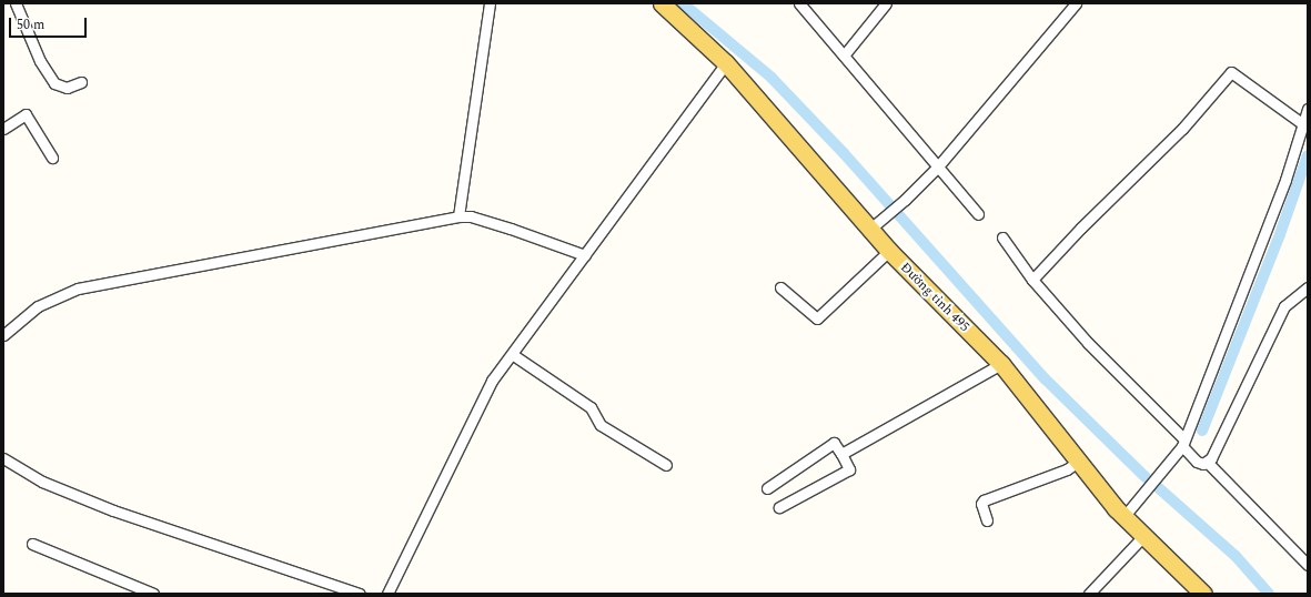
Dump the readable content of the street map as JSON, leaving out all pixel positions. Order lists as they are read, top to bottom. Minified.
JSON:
{"streets":{"main road":["Đường tỉnh 495"]},"scale_bar":"50 m"}
